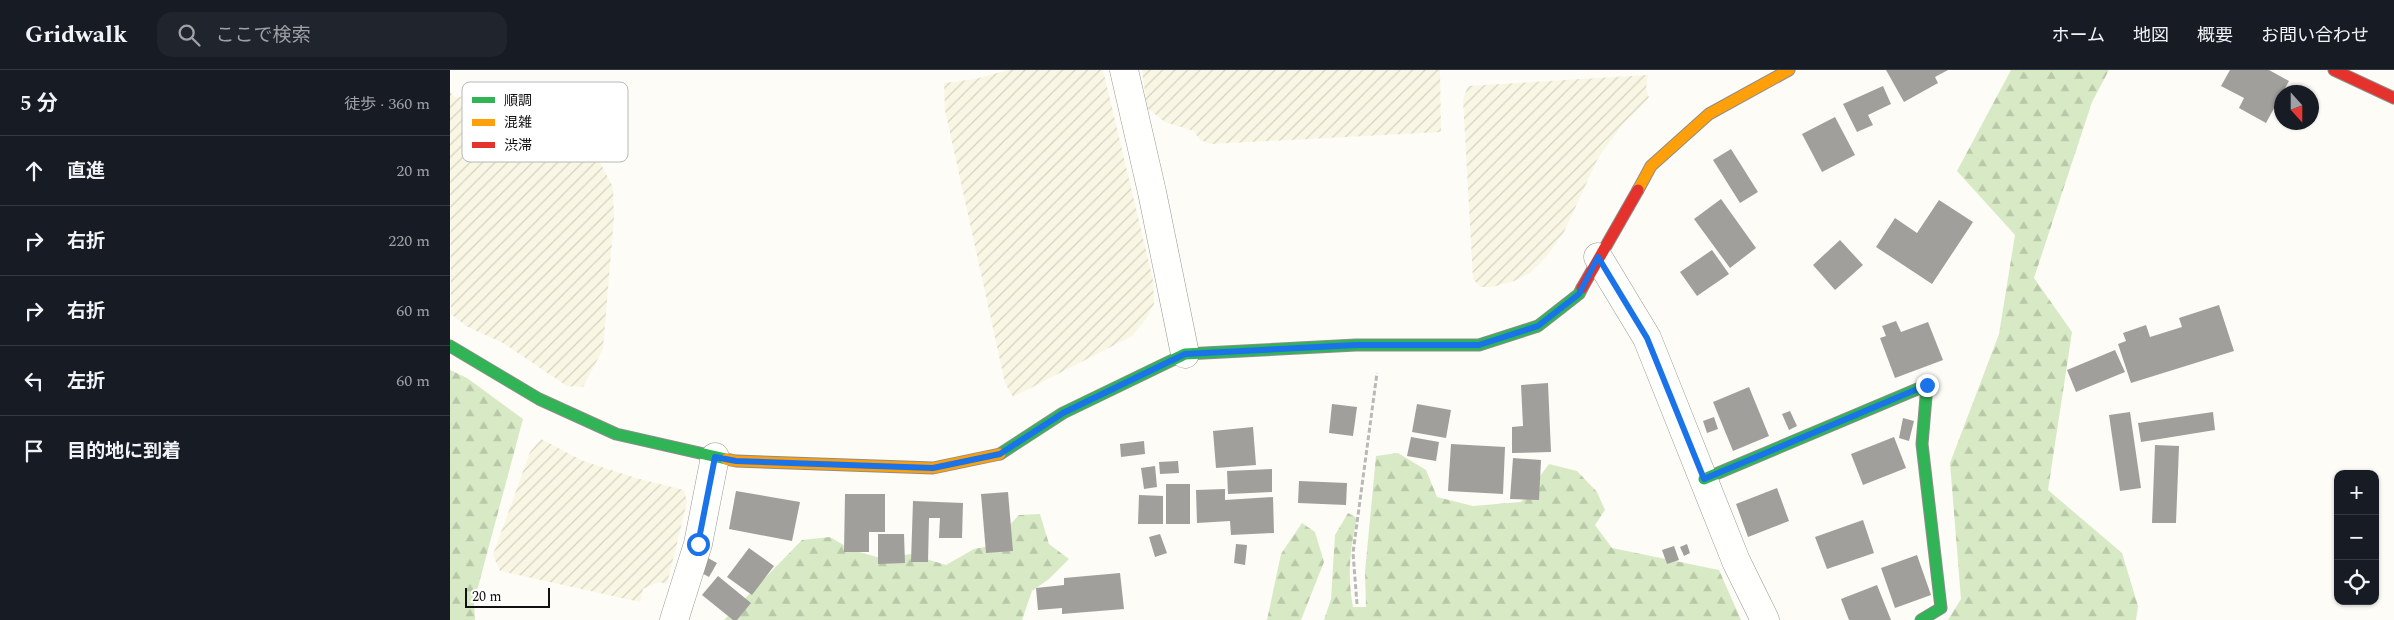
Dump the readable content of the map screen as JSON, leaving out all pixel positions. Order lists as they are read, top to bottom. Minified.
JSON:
{"legend":["順調","混雑","渋滞"],"scale_bar":"20 m","north":"bottom","page":{"header":"Gridwalk","search":"ここで検索","nav":["ホーム","地図","概要","お問い合わせ"],"heading":["5 分","徒歩 · 360 m"],"list":[["直進","20 m"],["右折","220 m"],["右折","60 m"],["左折","60 m"],"目的地に到着"],"map_buttons":["+","−"],"scale":"20 m"}}
